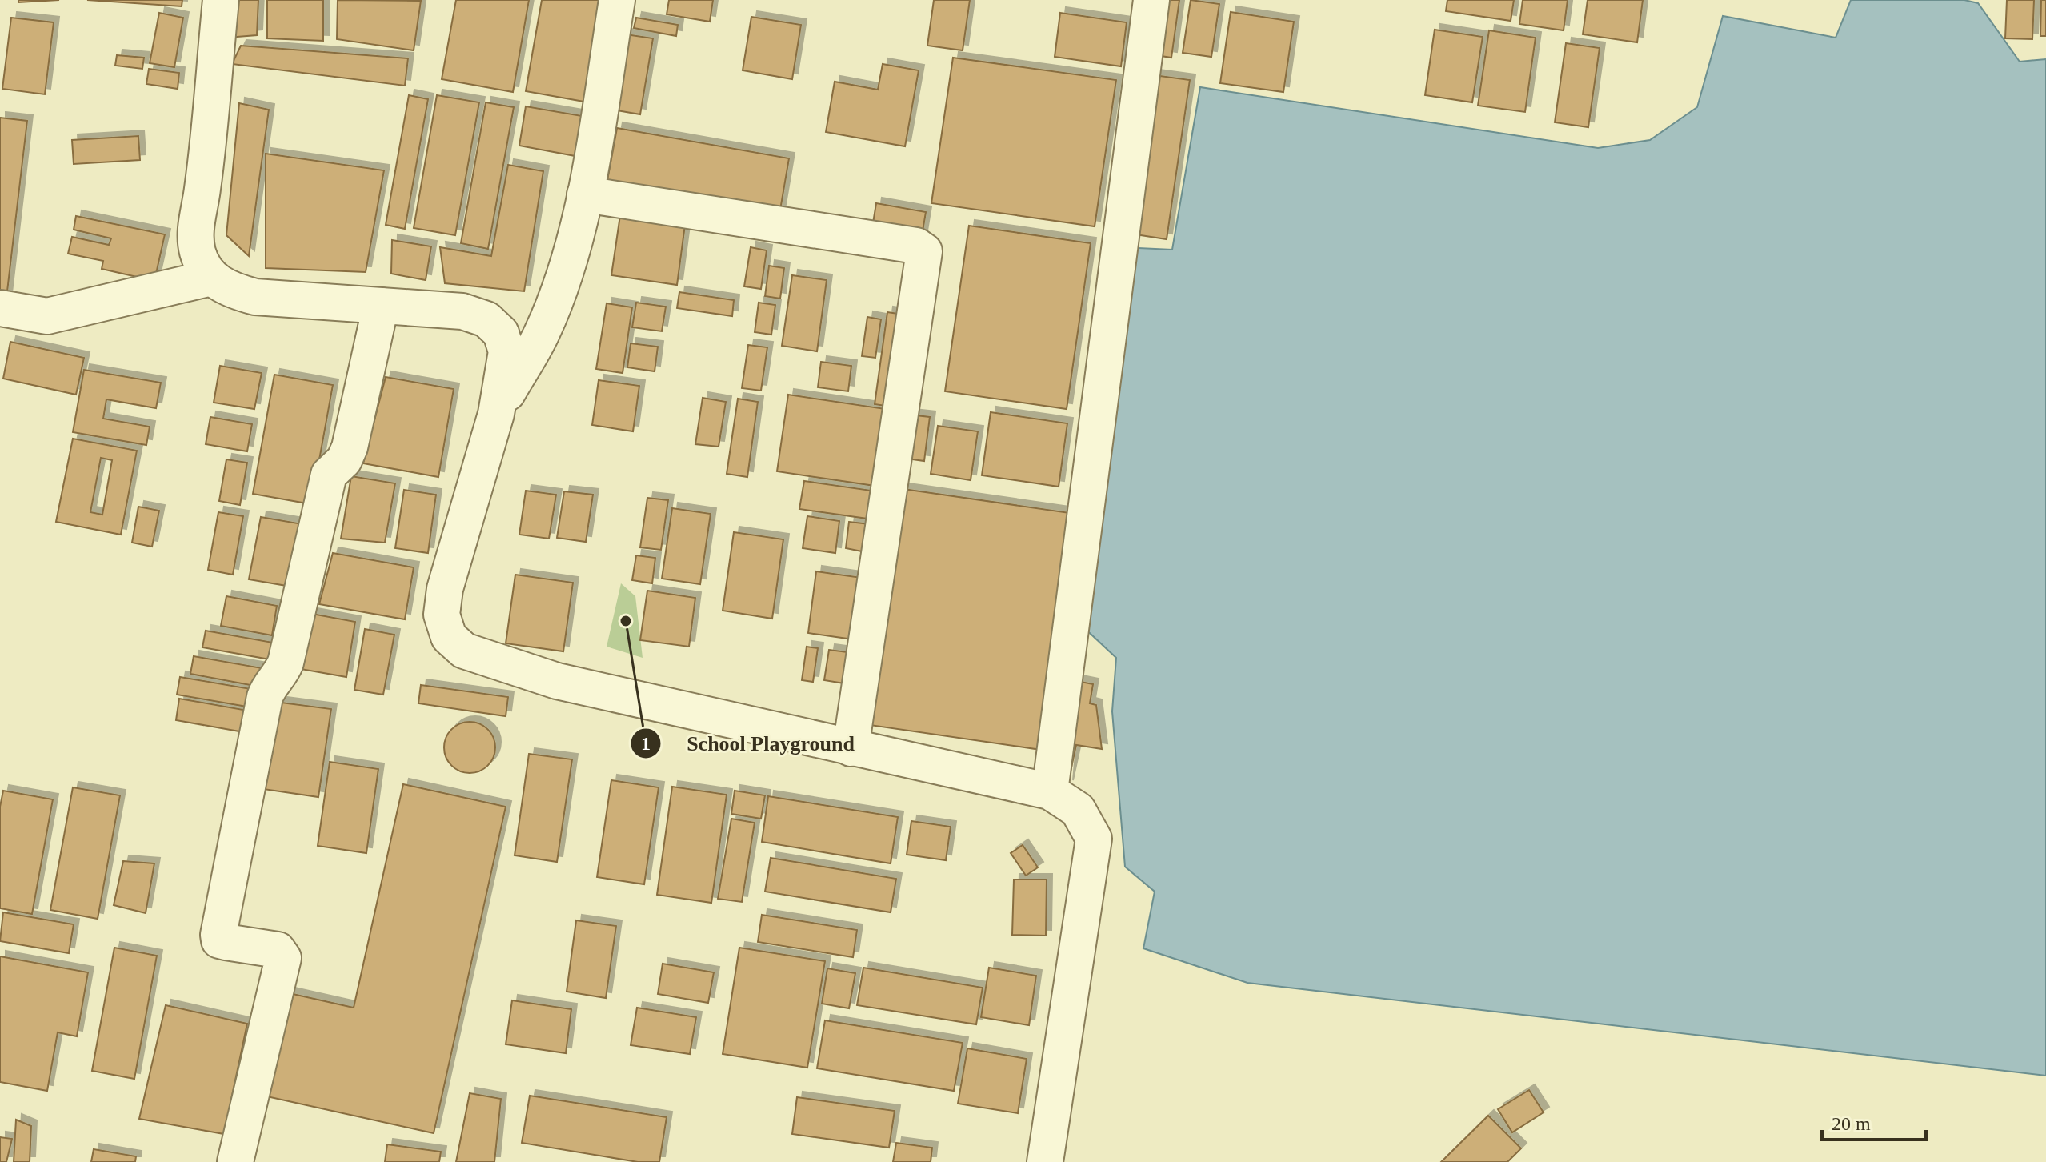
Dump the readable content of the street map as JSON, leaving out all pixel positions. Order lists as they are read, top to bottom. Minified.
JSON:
{"places":["School Playground"],"scale_bar":"20 m"}
